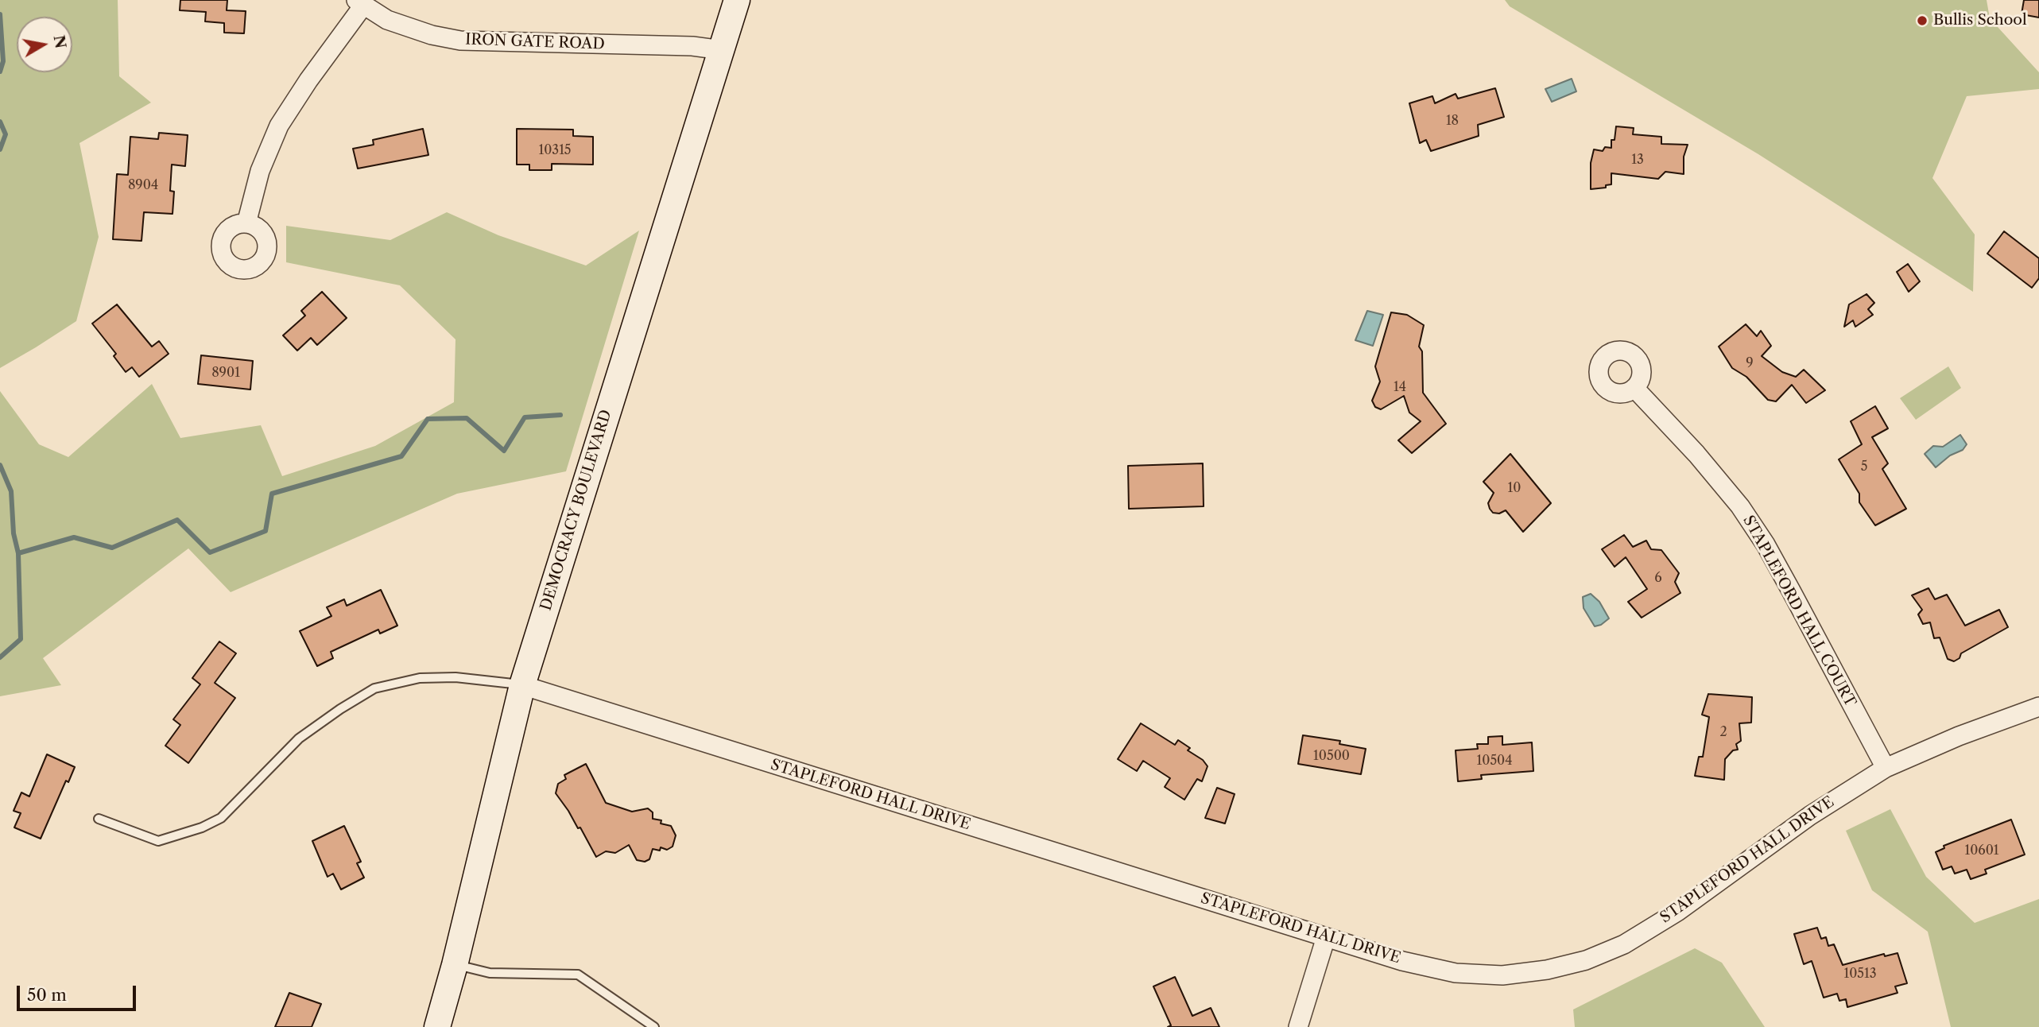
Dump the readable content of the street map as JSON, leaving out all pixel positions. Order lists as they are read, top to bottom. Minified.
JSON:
{"streets":{"main road":["DEMOCRACY BOULEVARD"],"street":["IRON GATE ROAD","STAPLEFORD HALL COURT","STAPLEFORD HALL DRIVE"]},"crossings":[["IRON GATE ROAD","DEMOCRACY BOULEVARD"],["DEMOCRACY BOULEVARD","STAPLEFORD HALL DRIVE"],["STAPLEFORD HALL COURT","STAPLEFORD HALL DRIVE"]],"places":["Bullis School"],"house_numbers":["18","10315","13","8904","9","8901","14","5","10","6","2","10500","10504","10601","10513"],"scale_bar":"50 m","north":"right"}
